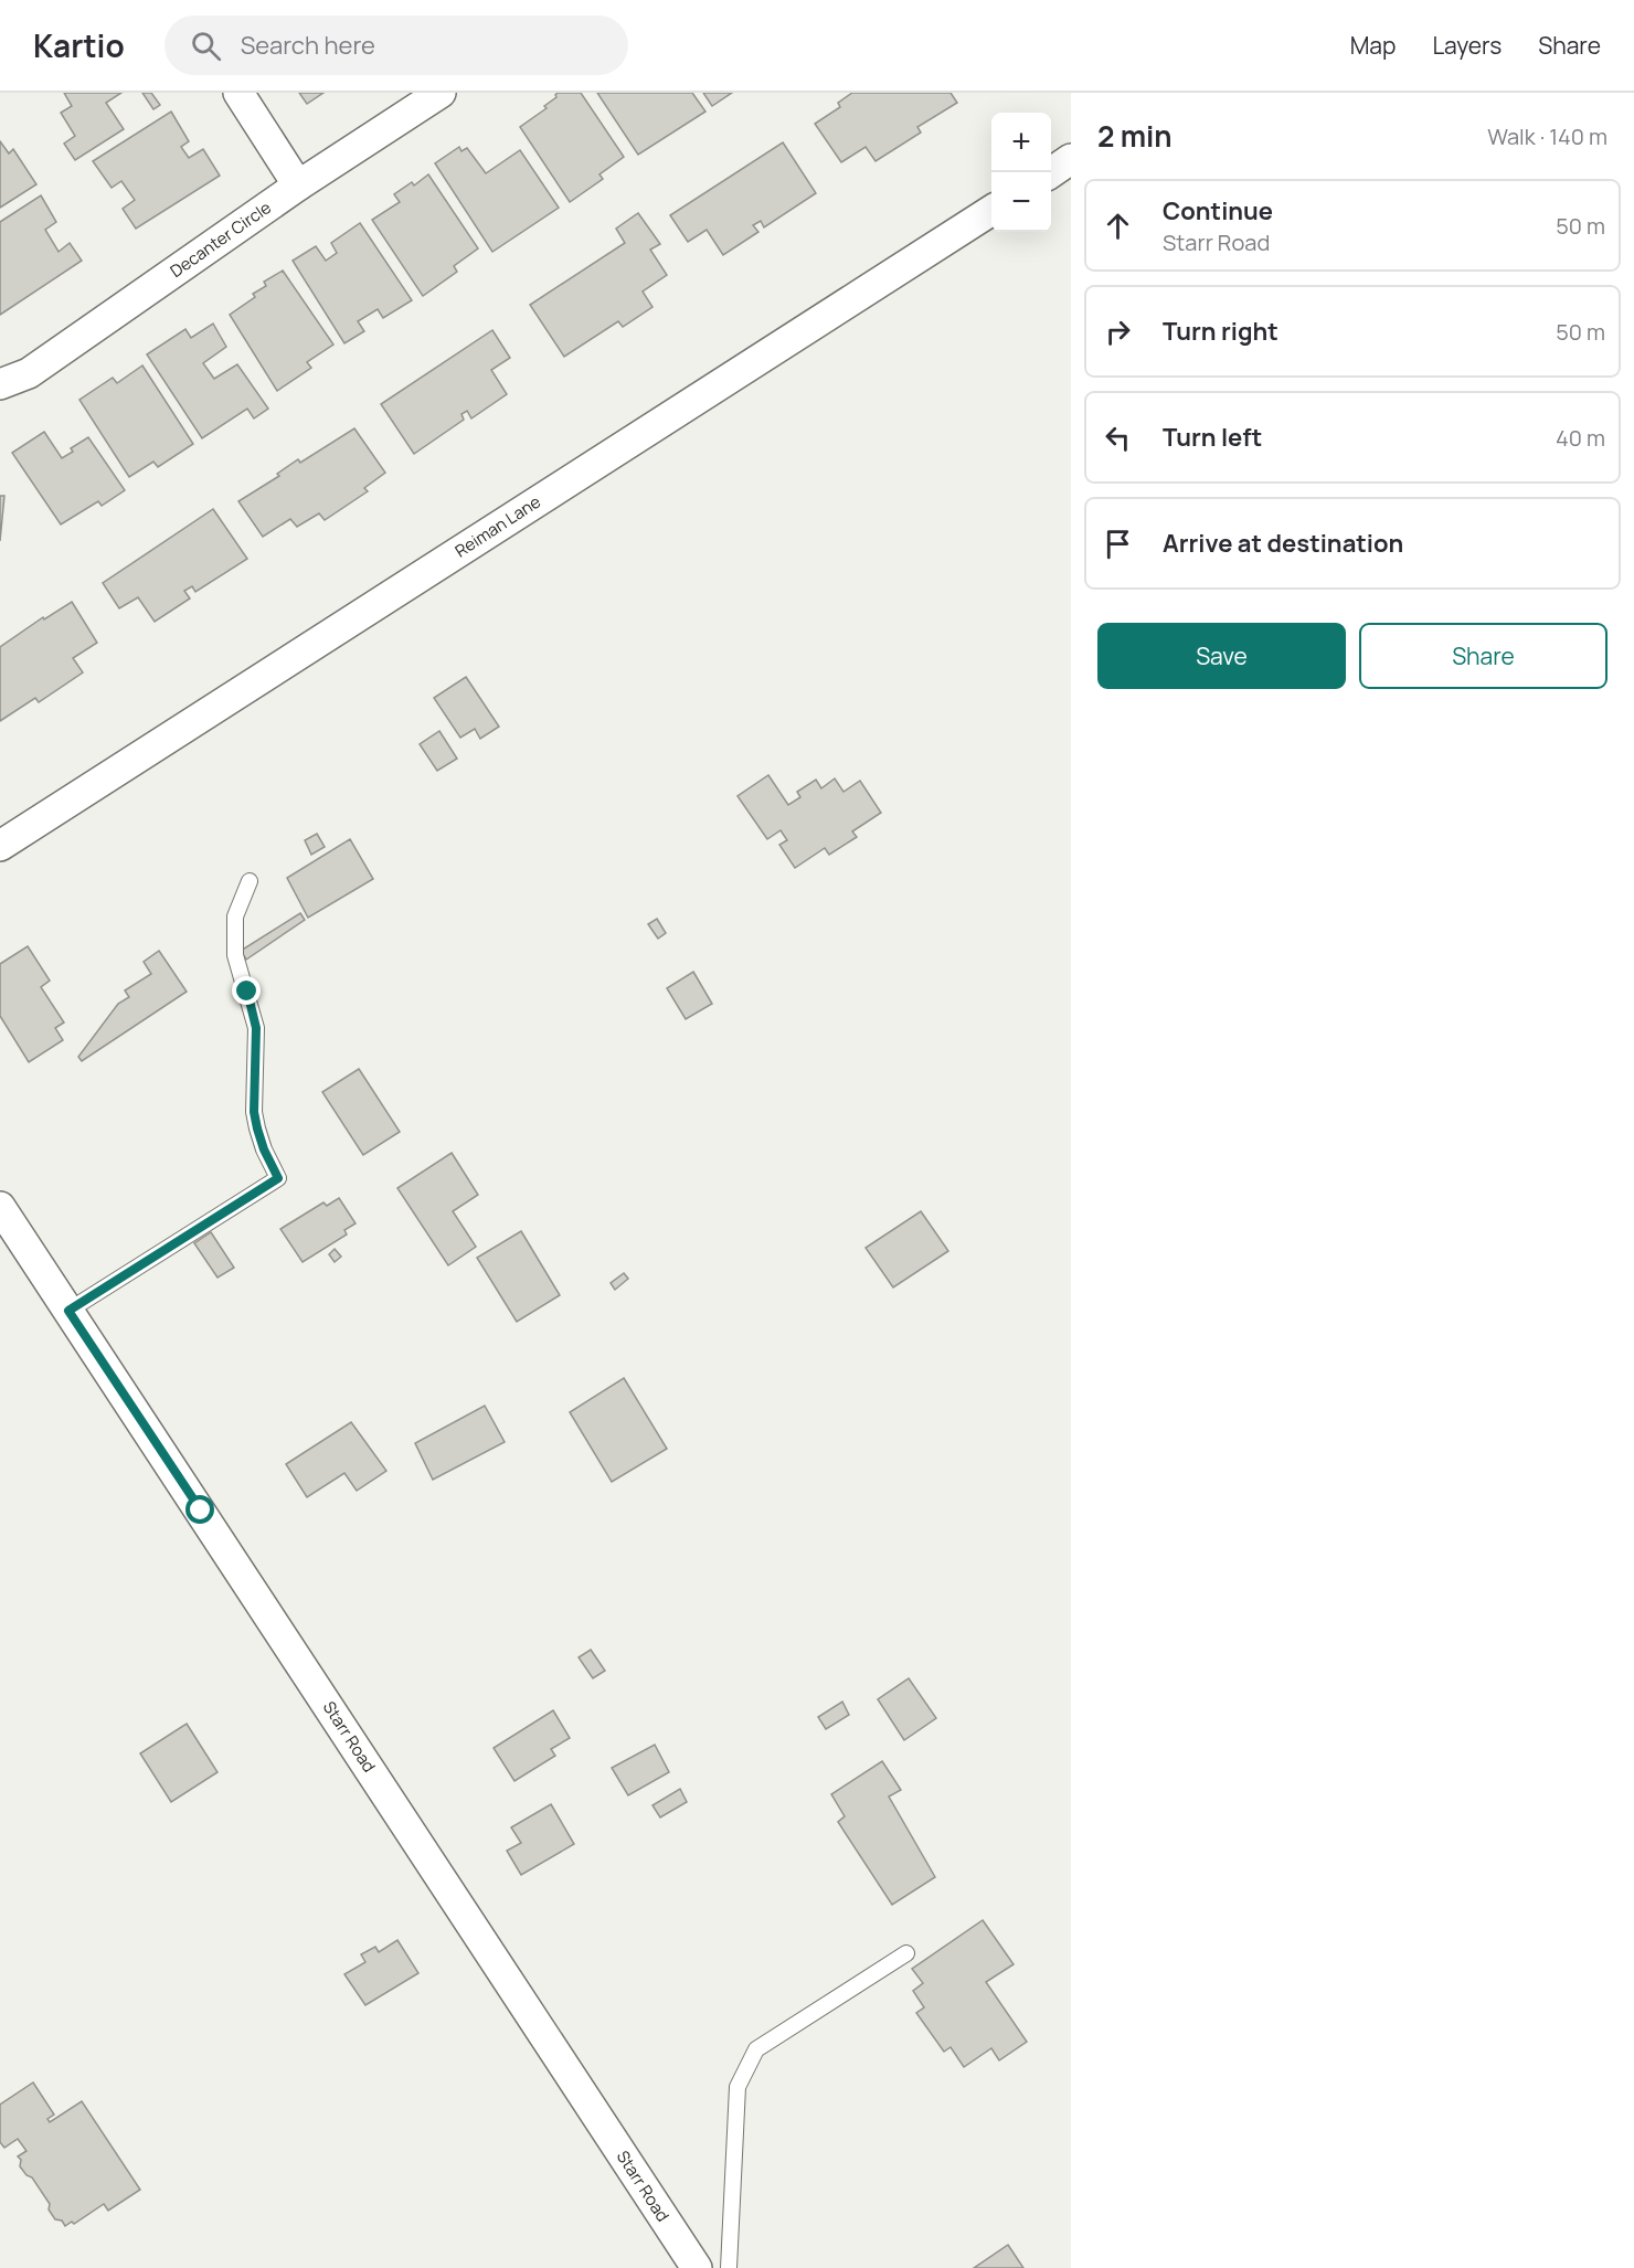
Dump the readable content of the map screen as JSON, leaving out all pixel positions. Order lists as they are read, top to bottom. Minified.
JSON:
{"streets":{"street":["Decanter Circle","Reiman Lane","Starr Road"]},"page":{"header":"Kartio","search":"Search here","nav":["Map","Layers","Share"],"heading":["2 min","Walk · 140 m"],"map_buttons":["+","−"],"list":[["Continue","Starr Road","50 m"],["Turn right","50 m"],["Turn left","40 m"],"Arrive at destination"],"buttons":["Save","Share"]}}
